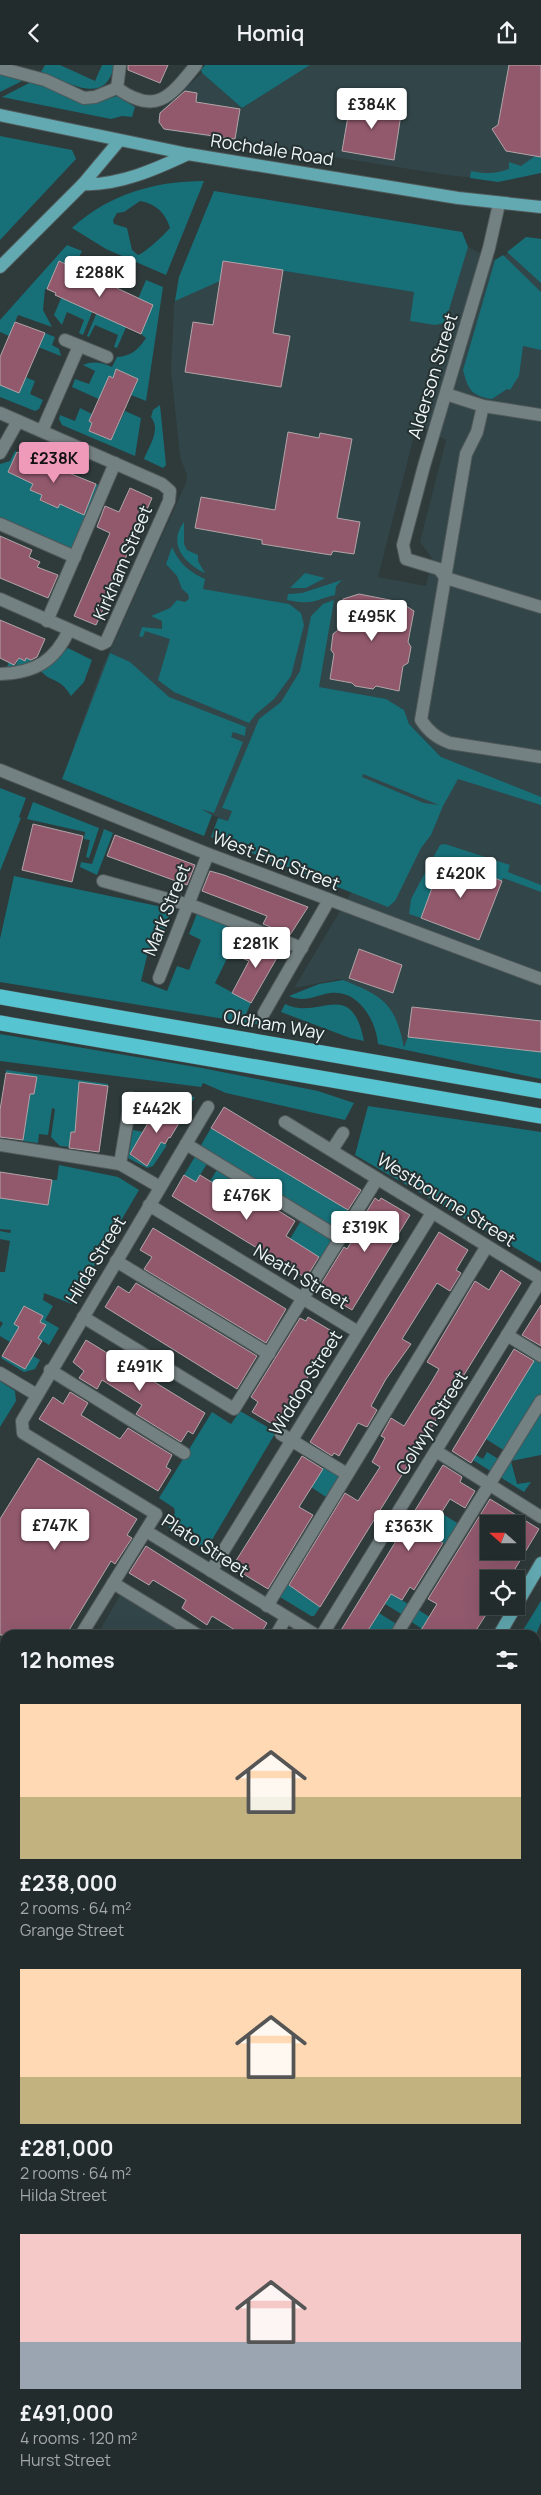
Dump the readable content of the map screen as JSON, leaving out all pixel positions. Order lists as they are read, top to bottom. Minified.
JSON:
{"streets":{"highway":["Oldham Way"],"main road":["Rochdale Road"],"street":["Alderson Street","Kirkham Street","West End Street","Mark Street","Westbourne Street","Hilda Street","Neath Street","Widdop Street","Colwyn Street","Plato Street"]},"crossings":[["Rochdale Road","Alderson Street"],["West End Street","Mark Street"],["Westbourne Street","Widdop Street"],["Westbourne Street","Colwyn Street"],["Hilda Street","Neath Street"],["Hilda Street","Plato Street"],["Neath Street","Widdop Street"],["Widdop Street","Plato Street"]],"north":"left","page":{"header":"Homiq","price":["£384K","£288K","£238K","£495K","£420K","£281K","£442K","£476K","£319K","£491K","£747K","£363K"],"heading":"12 homes","list":[{"name":"£238,000","note":"2 rooms · 64 m² · Grange Street"},{"name":"£281,000","note":"2 rooms · 64 m² · Hilda Street"},{"name":"£491,000","note":"4 rooms · 120 m² · Hurst Street"}]}}
